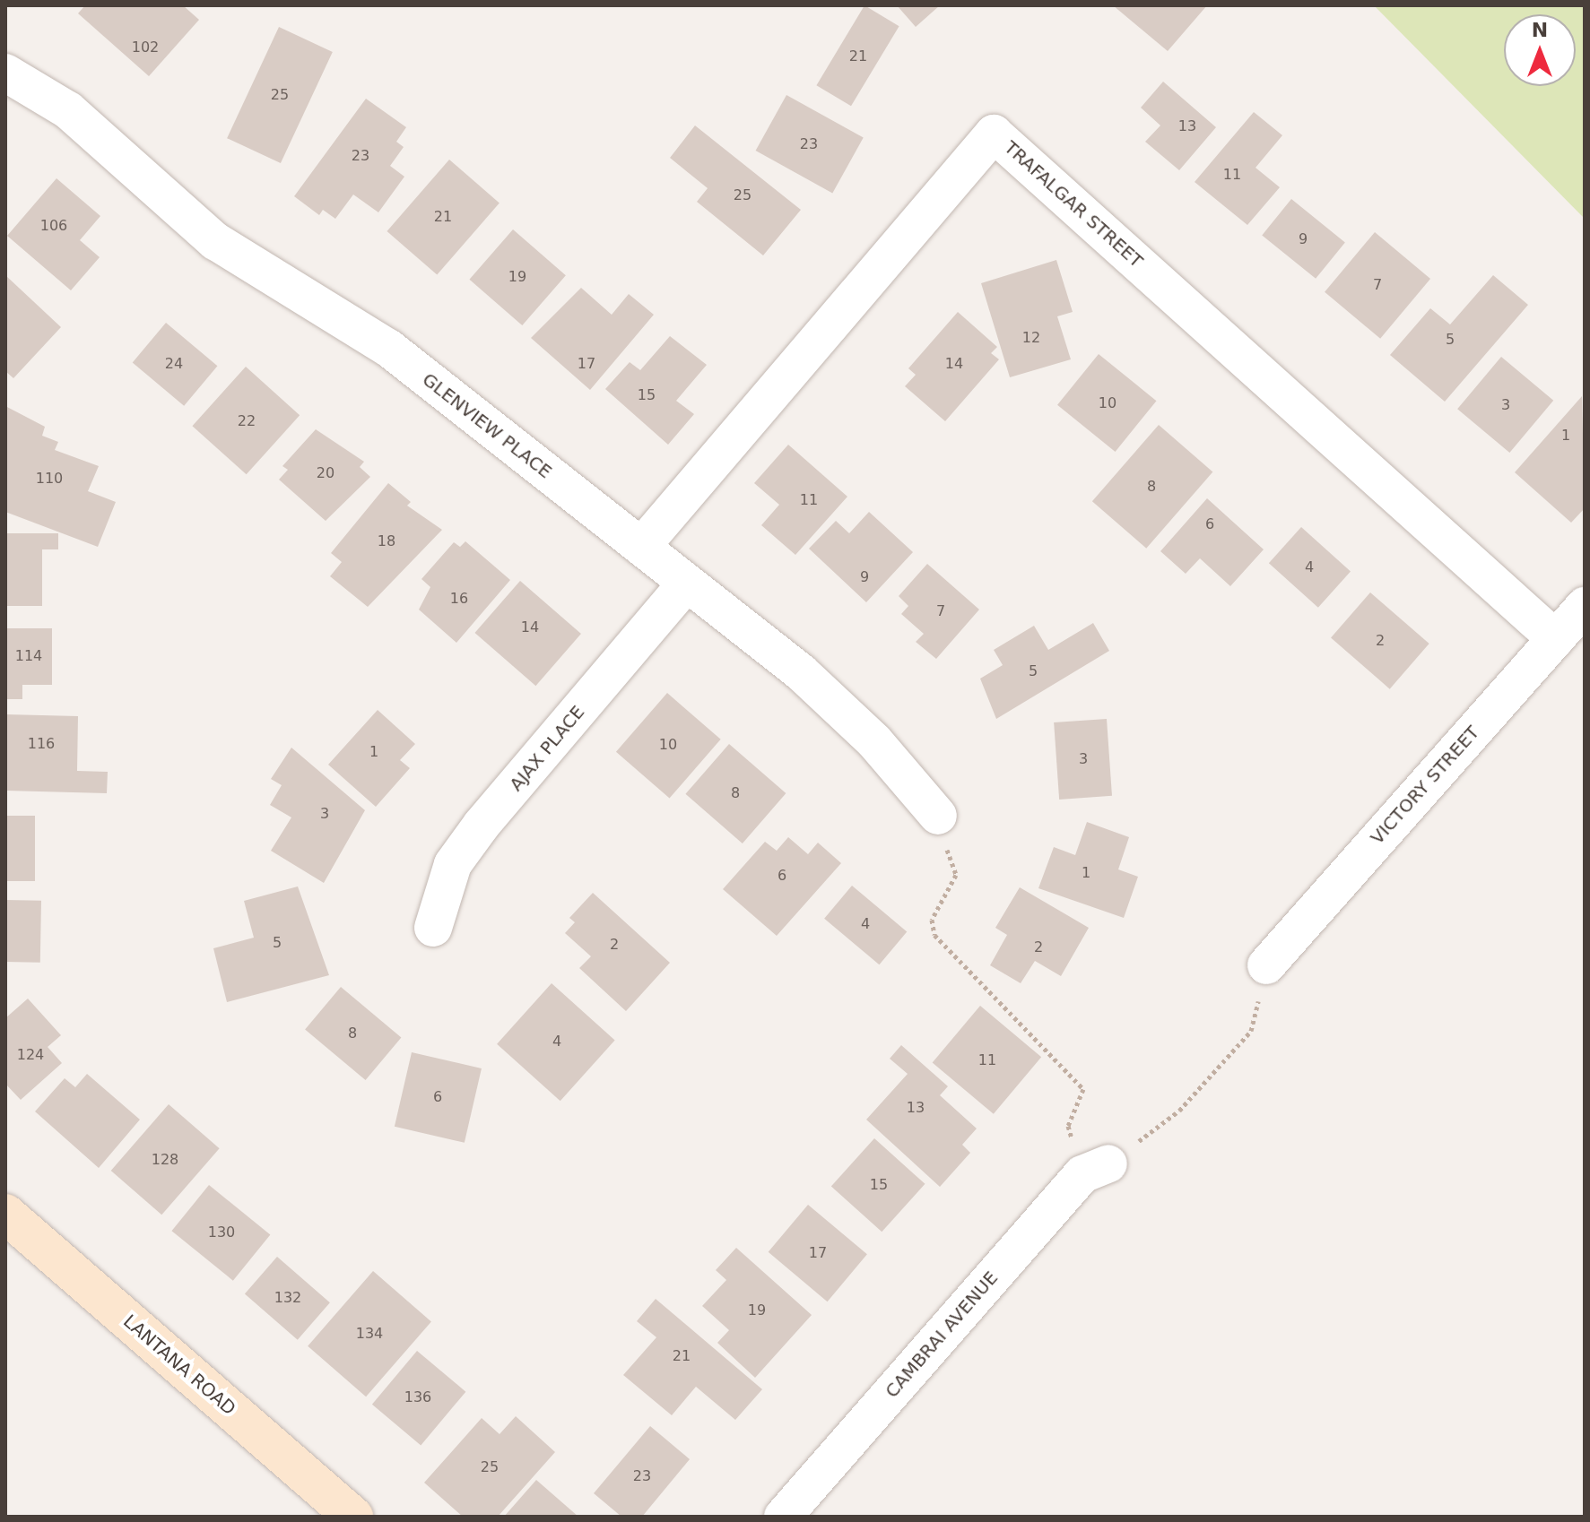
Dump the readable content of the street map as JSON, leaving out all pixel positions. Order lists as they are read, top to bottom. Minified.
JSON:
{"streets":{"street":["TRAFALGAR STREET","GLENVIEW PLACE","AJAX PLACE","VICTORY STREET","CAMBRAI AVENUE","LANTANA ROAD"]},"crossings":[["TRAFALGAR STREET","GLENVIEW PLACE"],["TRAFALGAR STREET","VICTORY STREET"],["GLENVIEW PLACE","AJAX PLACE"]],"house_numbers":["102","21","25","13","23","23","11","25","21","106","9","19","7","12","5","24","17","14","15","10","3","22","1","20","110","8","11","6","18","4","9","16","7","14","2","114","5","116","10","1","3","8","3","1","6","4","5","2","2","8","4","124","11","6","13","128","15","130","17","132","19","134","21","136","25","23"],"north":"top"}
